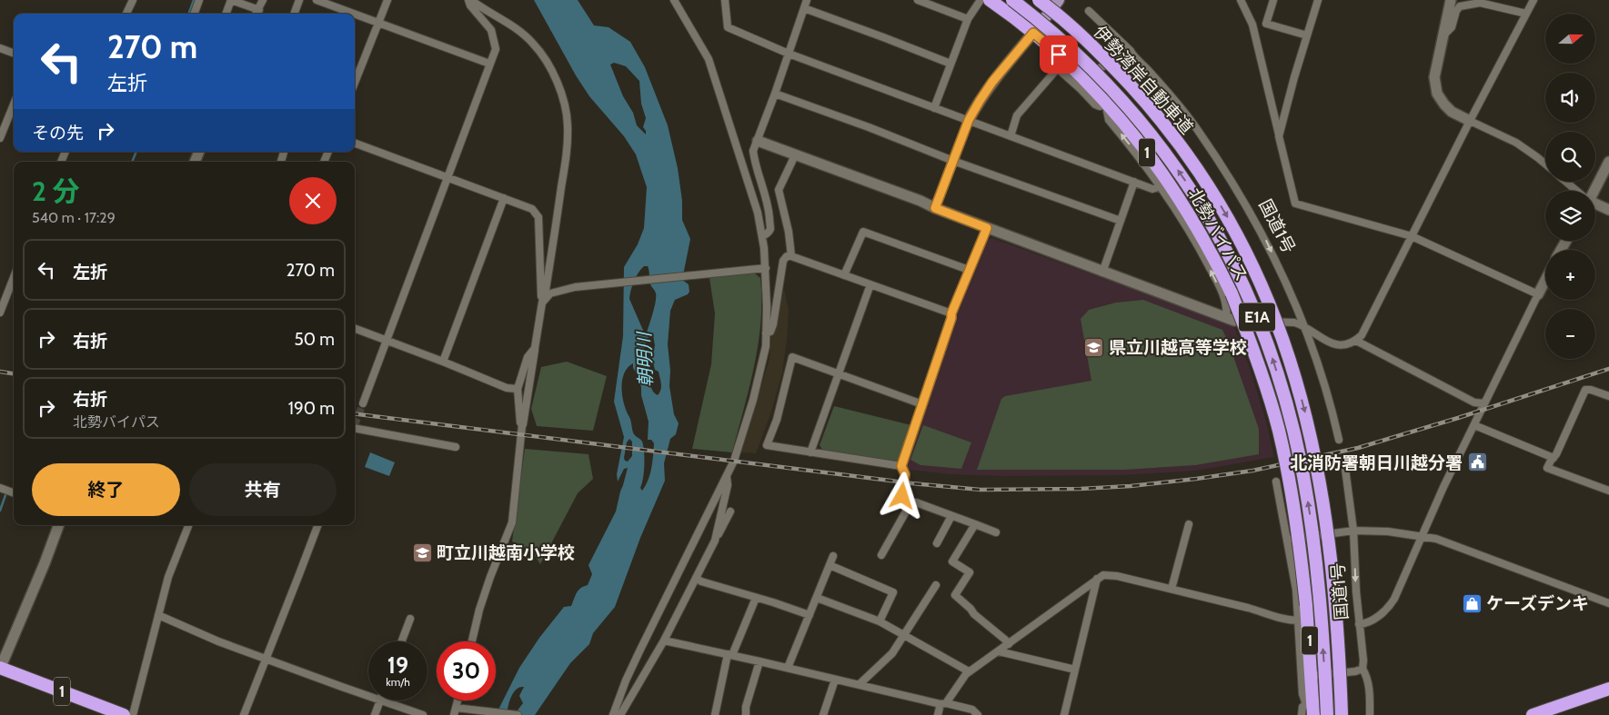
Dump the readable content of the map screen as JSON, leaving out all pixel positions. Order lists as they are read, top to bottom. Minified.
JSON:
{"streets":{"highway":["伊勢湾岸自動車道","1","北勢バイパス","E1A"],"street":["国道1号"]},"crossings":[["1","北勢バイパス"]],"one_way":["国道1号"],"water":["朝明川"],"places":{"school or university":["県立川越高等学校","町立川越南小学校"],"public building":["北消防署朝日川越分署"],"shop":["ケーズデンキ"]},"north":"right","page":{"map_buttons":["+","−"],"turn":["270 m","左折"],"then":"その先","heading":["2 分","540 m · 17:29"],"list":[{"name":"左折","value":"270 m"},{"name":"右折","value":"50 m"},{"name":"右折","note":"北勢バイパス","value":"190 m"}],"buttons":["終了","共有"],"speed":"19 km/h","limit":"30"}}
